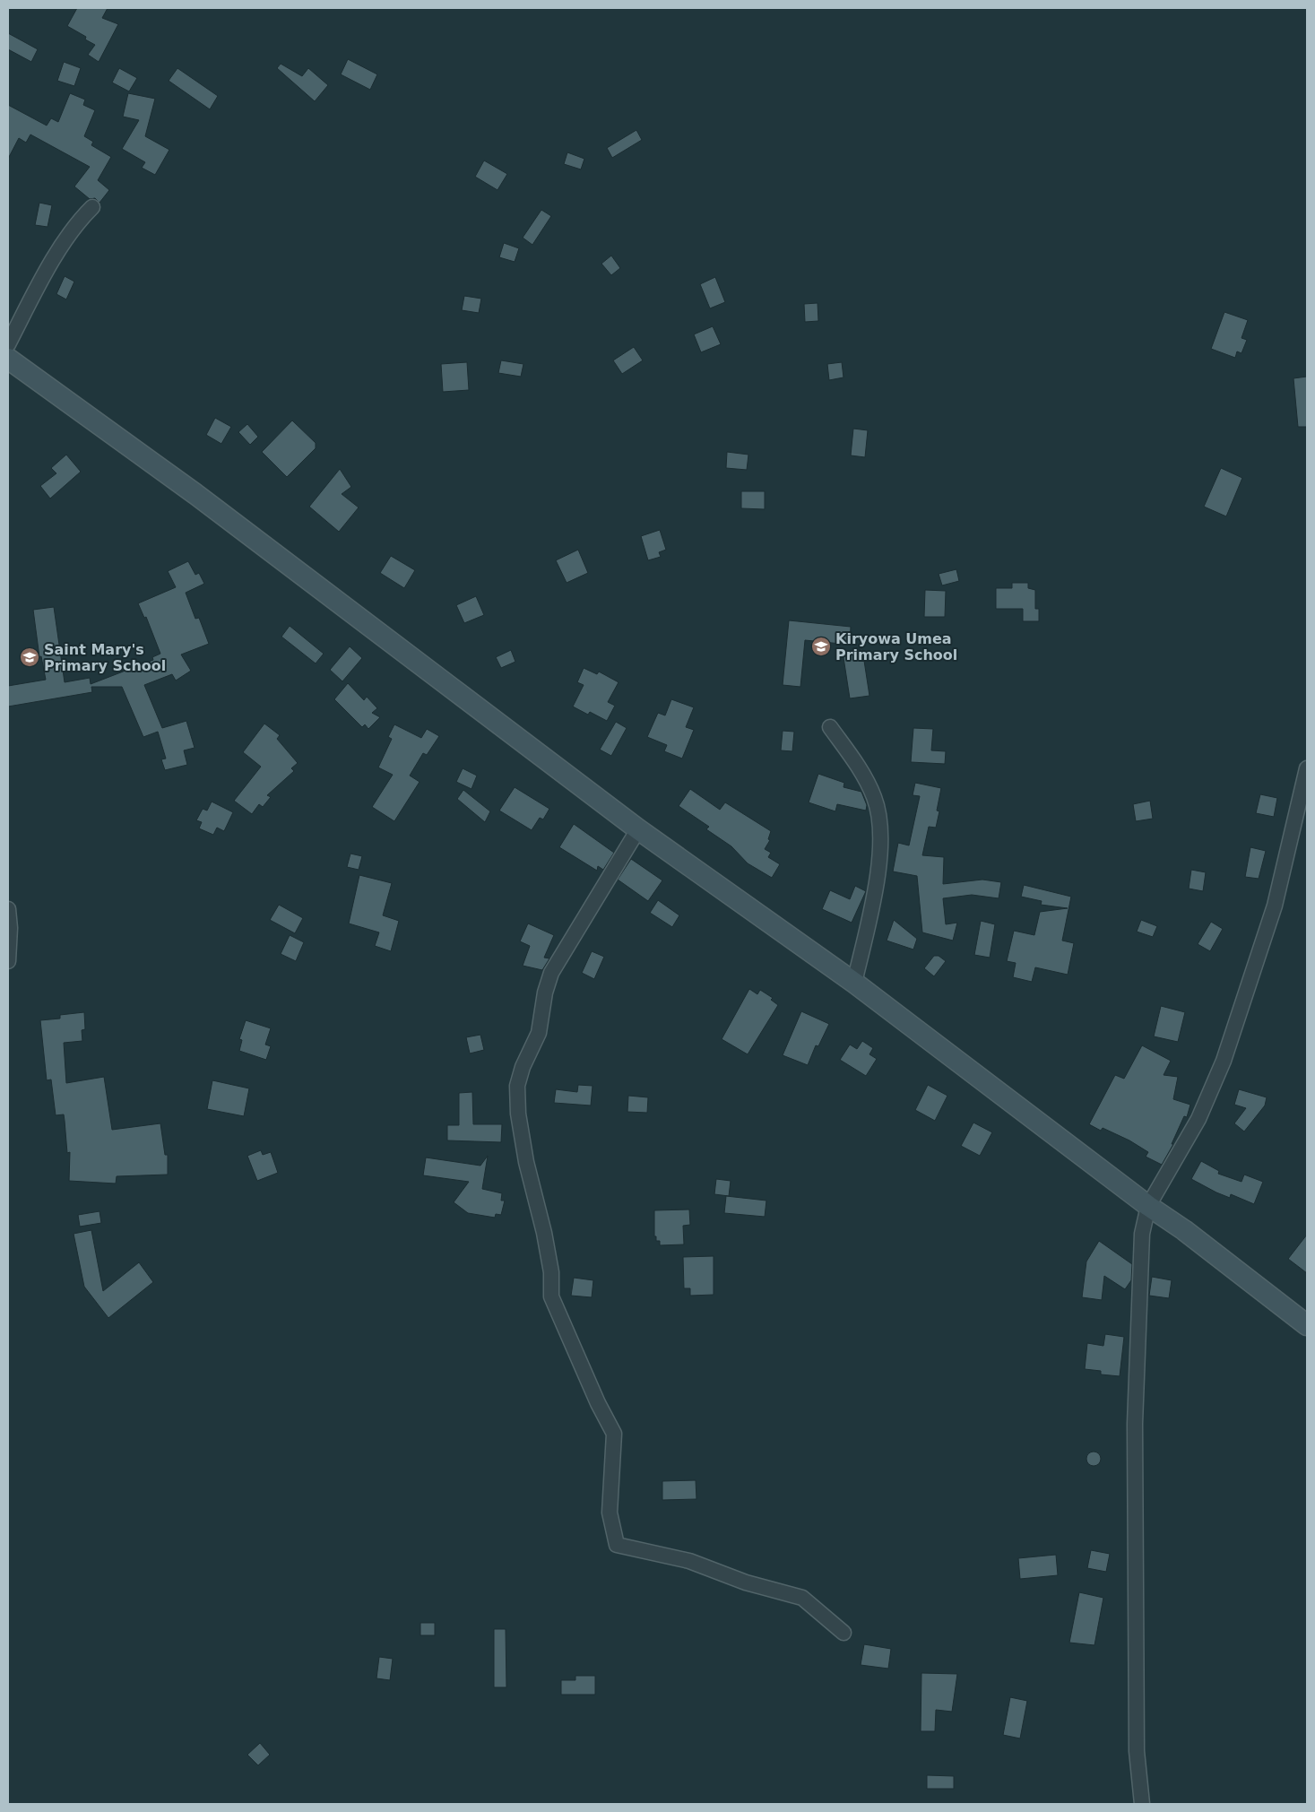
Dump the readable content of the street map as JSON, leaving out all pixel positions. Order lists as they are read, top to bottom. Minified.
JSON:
{"places":{"school or university":["Kiryowa Umea Primary School","Saint Mary's Primary School"]}}
